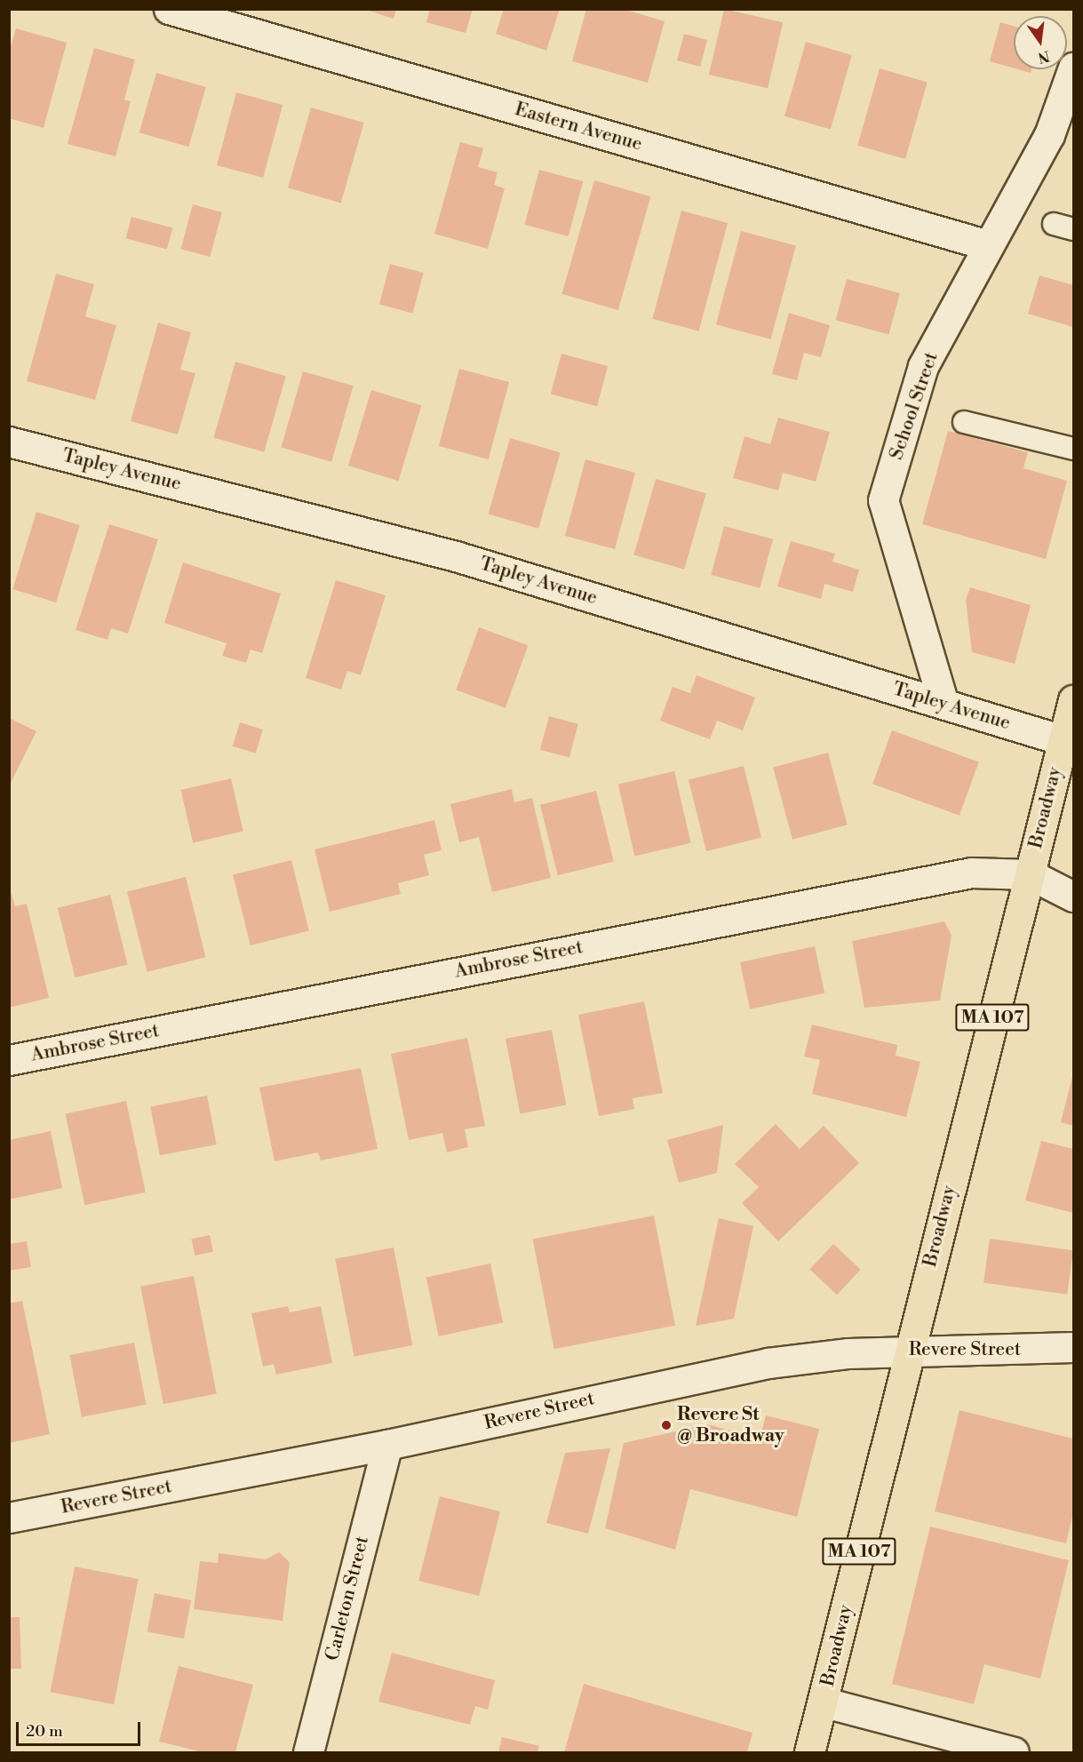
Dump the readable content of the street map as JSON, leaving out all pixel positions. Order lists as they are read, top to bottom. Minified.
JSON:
{"streets":{"main road":["Broadway","MA 107"],"street":["Eastern Avenue","School Street","Tapley Avenue","Ambrose Street","Revere Street","Carleton Street"]},"crossings":[["Eastern Avenue","School Street"],["School Street","Tapley Avenue"],["Tapley Avenue","Broadway"],["Broadway","Ambrose Street"],["Broadway","Revere Street"],["Revere Street","Carleton Street"]],"places":["Revere St @ Broadway"],"scale_bar":"20 m","north":"bottom"}
